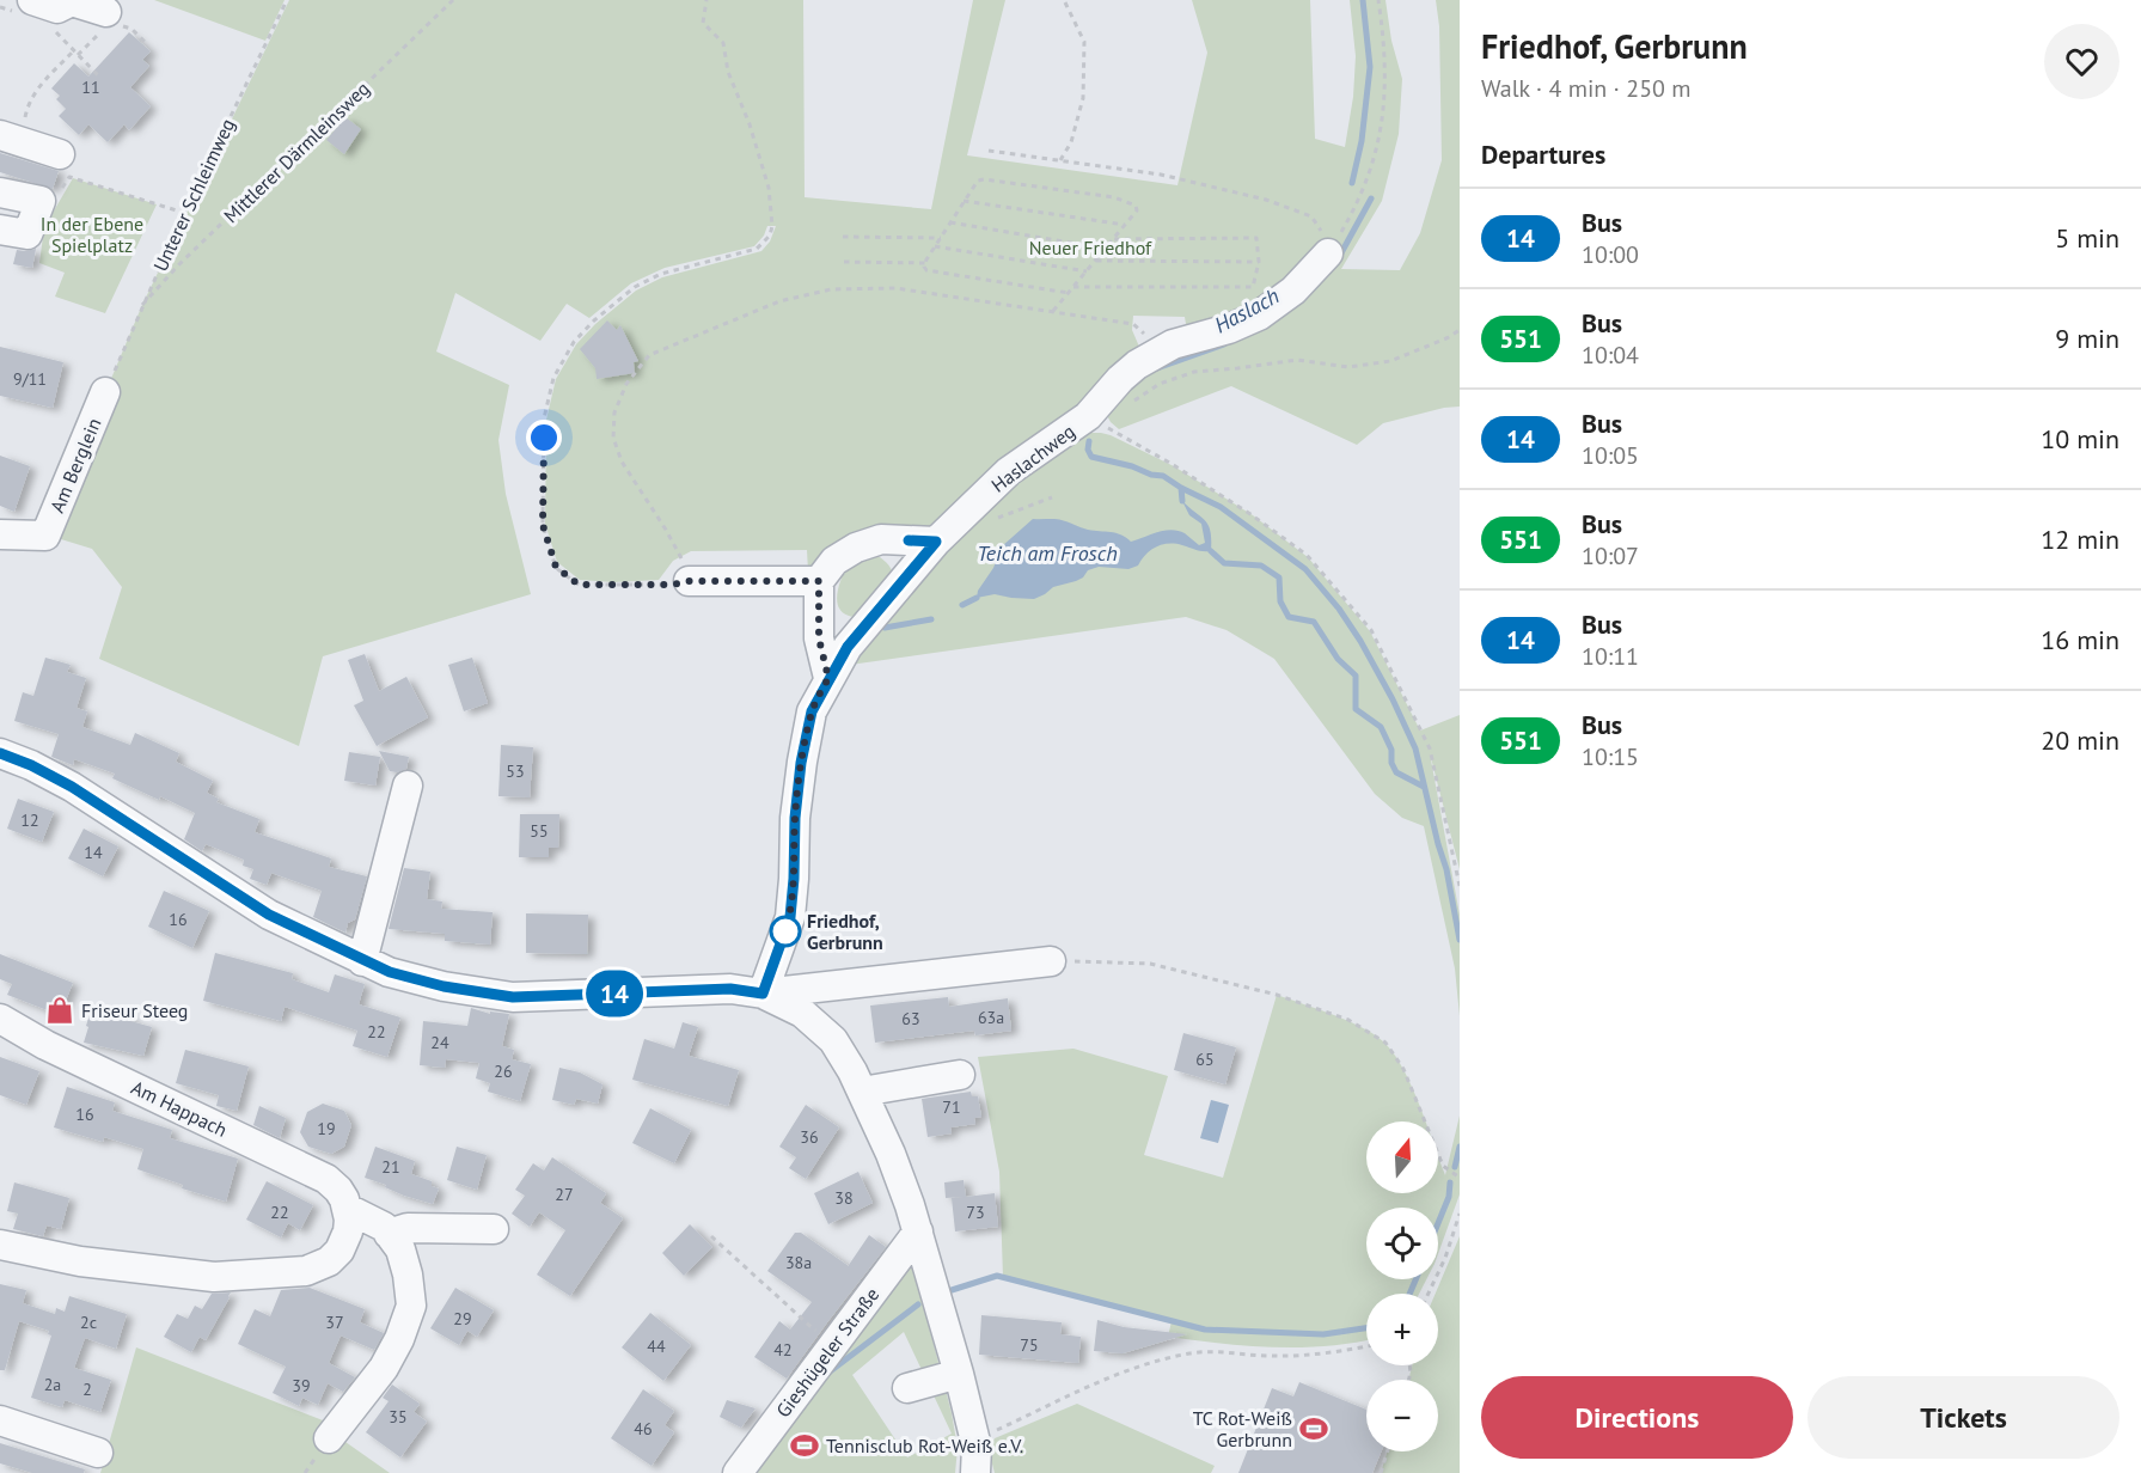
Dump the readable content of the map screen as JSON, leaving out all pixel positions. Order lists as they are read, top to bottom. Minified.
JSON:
{"streets":{"street":["Haslachweg","Am Berglein","Am Happach","Gieshügeler Straße"],"path":["Mittlerer Därmleinsweg","Unterer Schleimweg"]},"crossings":[["Mittlerer Därmleinsweg","Unterer Schleimweg"],["Unterer Schleimweg","Am Berglein"]],"water":["Haslach","Teich am Frosch"],"parks":["In der Ebene Spielplatz","Neuer Friedhof"],"places":{"other":["Friedhof, Gerbrunn"],"shop":["Friseur Steeg"],"sports":["TC Rot-Weiß Gerbrunn","Tennisclub Rot-Weiß e.V."]},"lines":["bus line 14"],"house_numbers":["11","9/11","53","12","55","14","16","63a","63","22","24","65","26","71","16","19","36","21","27","38","22","73","38a","29","2c","37","75","44","42","2a","39","2","35","46"],"north":"top","page":{"on_map":"14","heading":[["Friedhof, Gerbrunn","Walk · 4 min · 250 m"],"Departures"],"list":[{"mark":"14","name":"Bus","note":"10:00","value":"5 min"},{"mark":"551","name":"Bus","note":"10:04","value":"9 min"},{"mark":"14","name":"Bus","note":"10:05","value":"10 min"},{"mark":"551","name":"Bus","note":"10:07","value":"12 min"},{"mark":"14","name":"Bus","note":"10:11","value":"16 min"},{"mark":"551","name":"Bus","note":"10:15","value":"20 min"}],"map_buttons":["+","−"],"buttons":["Directions","Tickets"]}}
